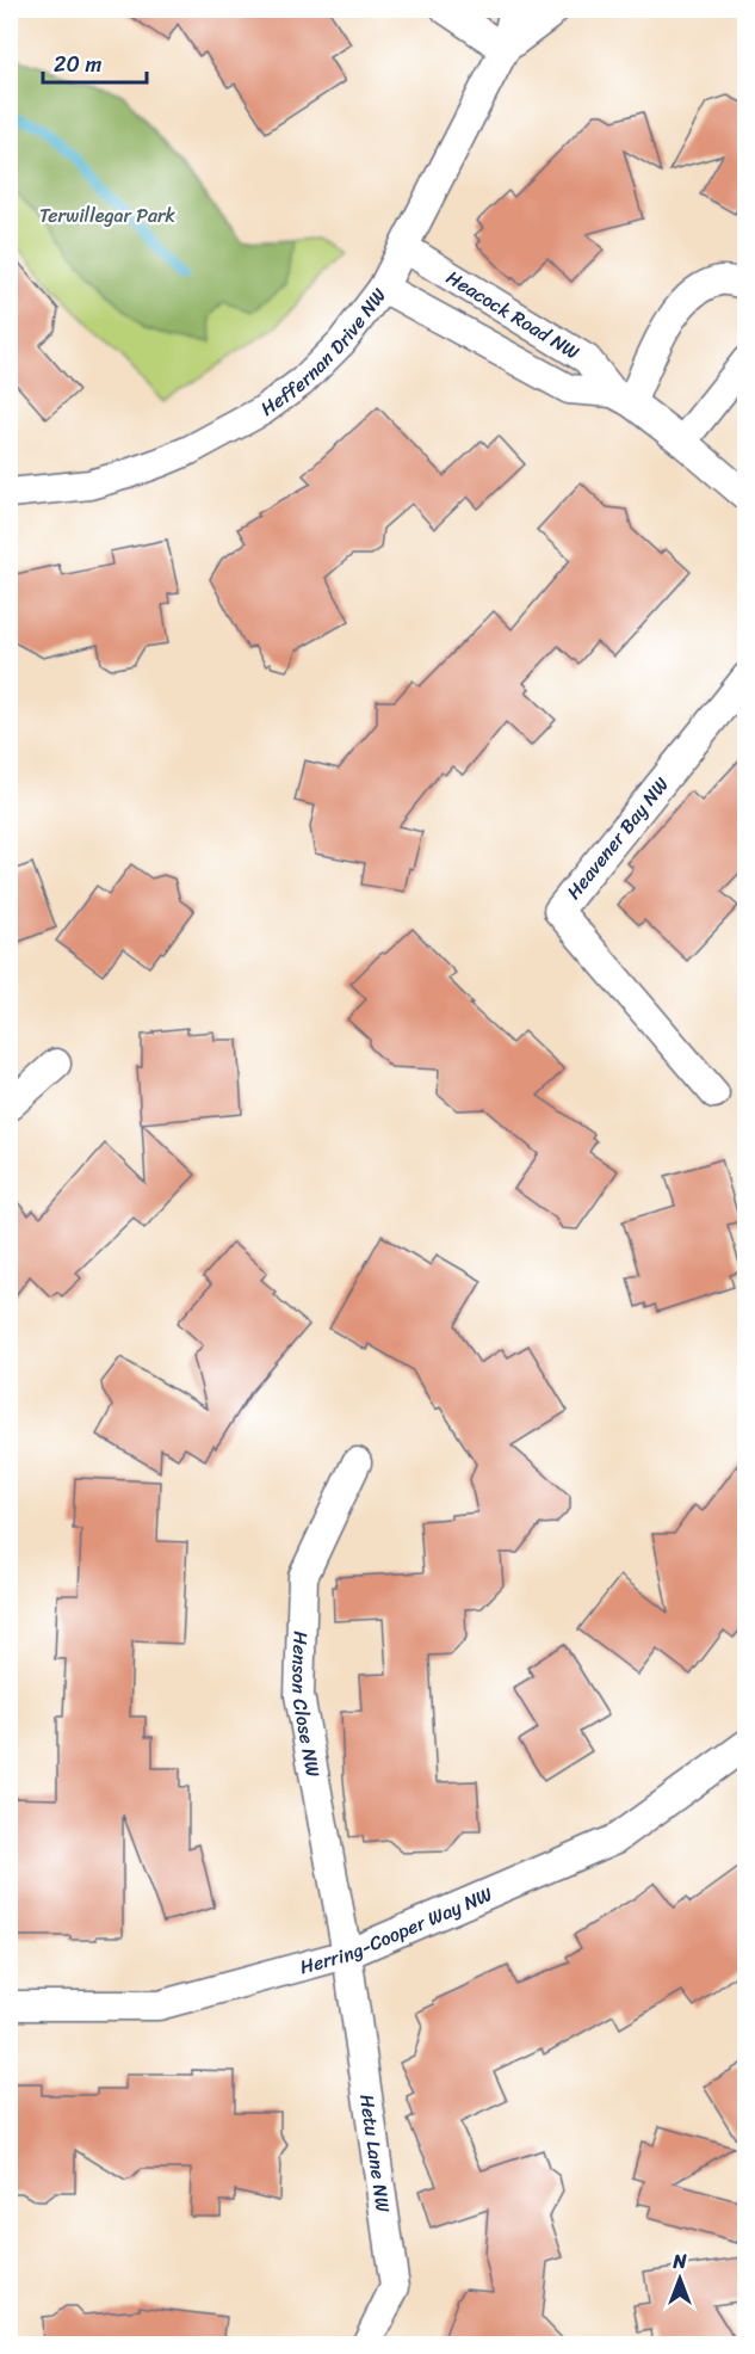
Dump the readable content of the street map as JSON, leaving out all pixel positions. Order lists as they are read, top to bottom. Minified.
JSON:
{"streets":{"street":["Heacock Road NW","Heffernan Drive NW","Heavener Bay NW","Henson Close NW","Herring-Cooper Way NW","Hetu Lane NW"]},"crossings":[["Heacock Road NW","Heffernan Drive NW"],["Henson Close NW","Herring-Cooper Way NW"],["Henson Close NW","Hetu Lane NW"],["Herring-Cooper Way NW","Hetu Lane NW"]],"parks":["Terwillegar Park"],"scale_bar":"20 m","north":"top"}
